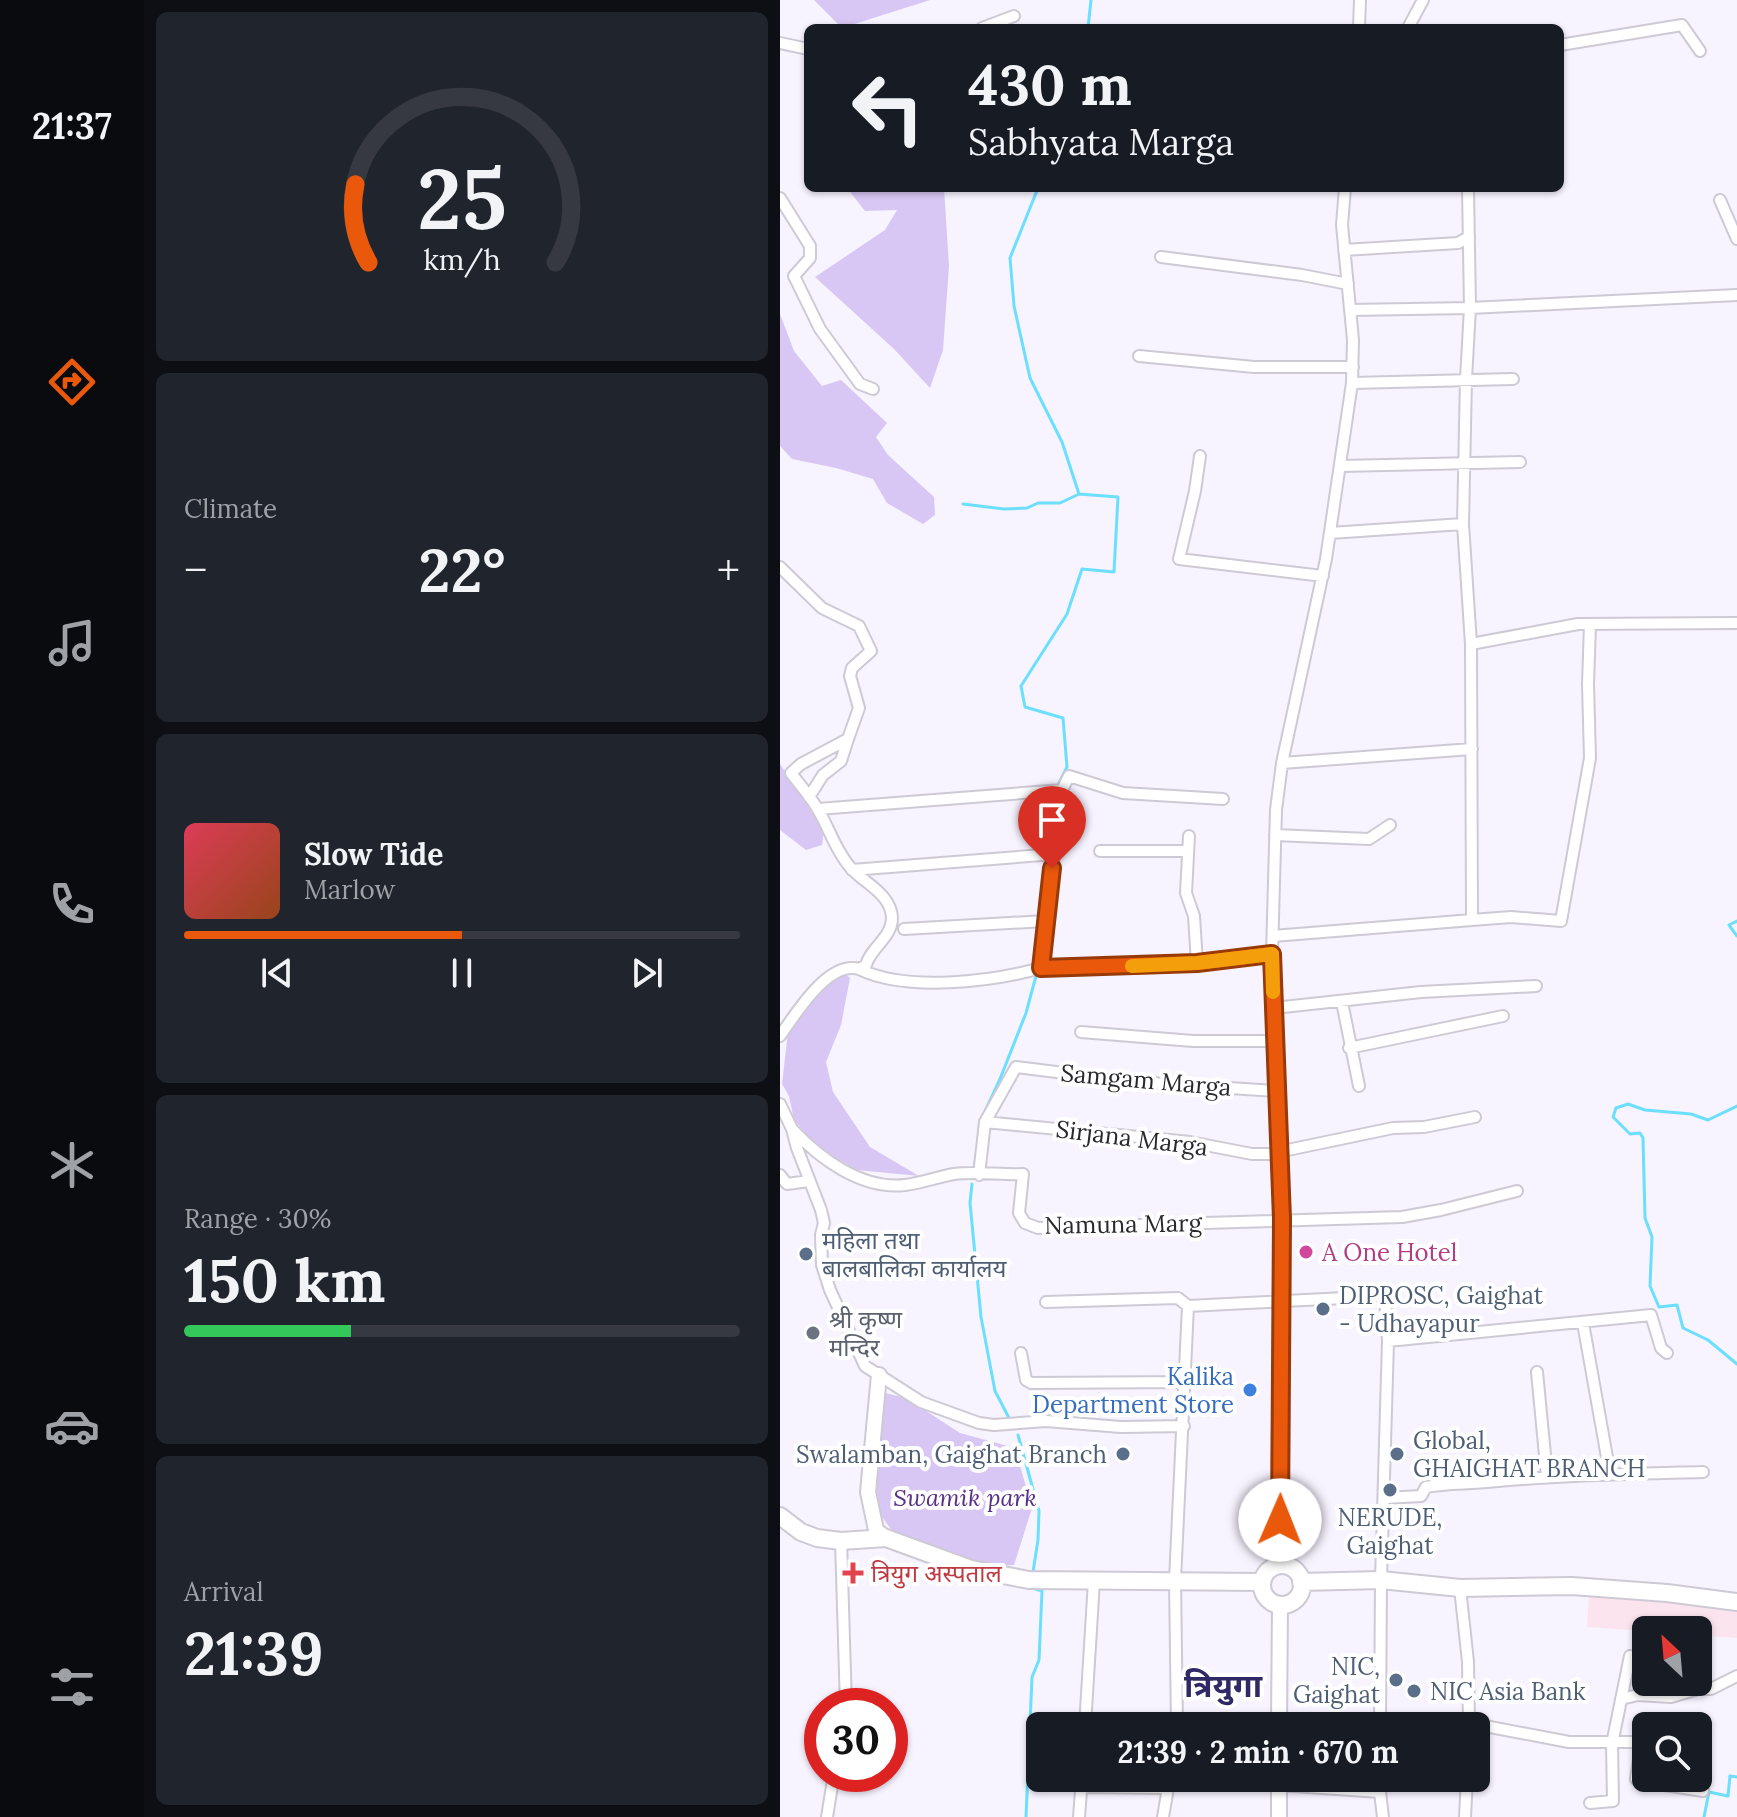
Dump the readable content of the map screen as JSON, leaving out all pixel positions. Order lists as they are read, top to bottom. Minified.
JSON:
{"streets":{"street":["Samgam Marga","Sirjana Marga","Namuna Marg"]},"crossings":[["Samgam Marga","Sirjana Marga"]],"districts":["त्रियुगा"],"parks":["Swamik park"],"places":{"other":["A One Hotel","महिला तथा बालबालिका कार्यालय","DIPROSC, Gaighat - Udhayapur","श्री कृष्ण मन्दिर","Kalika Department Store","Swalamban, Gaighat Branch","Global, GHAIGHAT BRANCH","NERUDE, Gaighat","NIC, Gaighat","NIC Asia Bank"],"health":["त्रियुग अस्पताल"]},"north":"top left","page":{"tabs":"21:37","turn":["430 m","Sabhyata Marga"],"tile":["Climate",["Range · 30%","150 km"],["Arrival","21:39"]],"heat":["−","22°","+"],"song":["Slow Tide","Marlow"],"limit":"30","trip":"21:39 · 2 min · 670 m","gauge":["25","km/h"]}}
